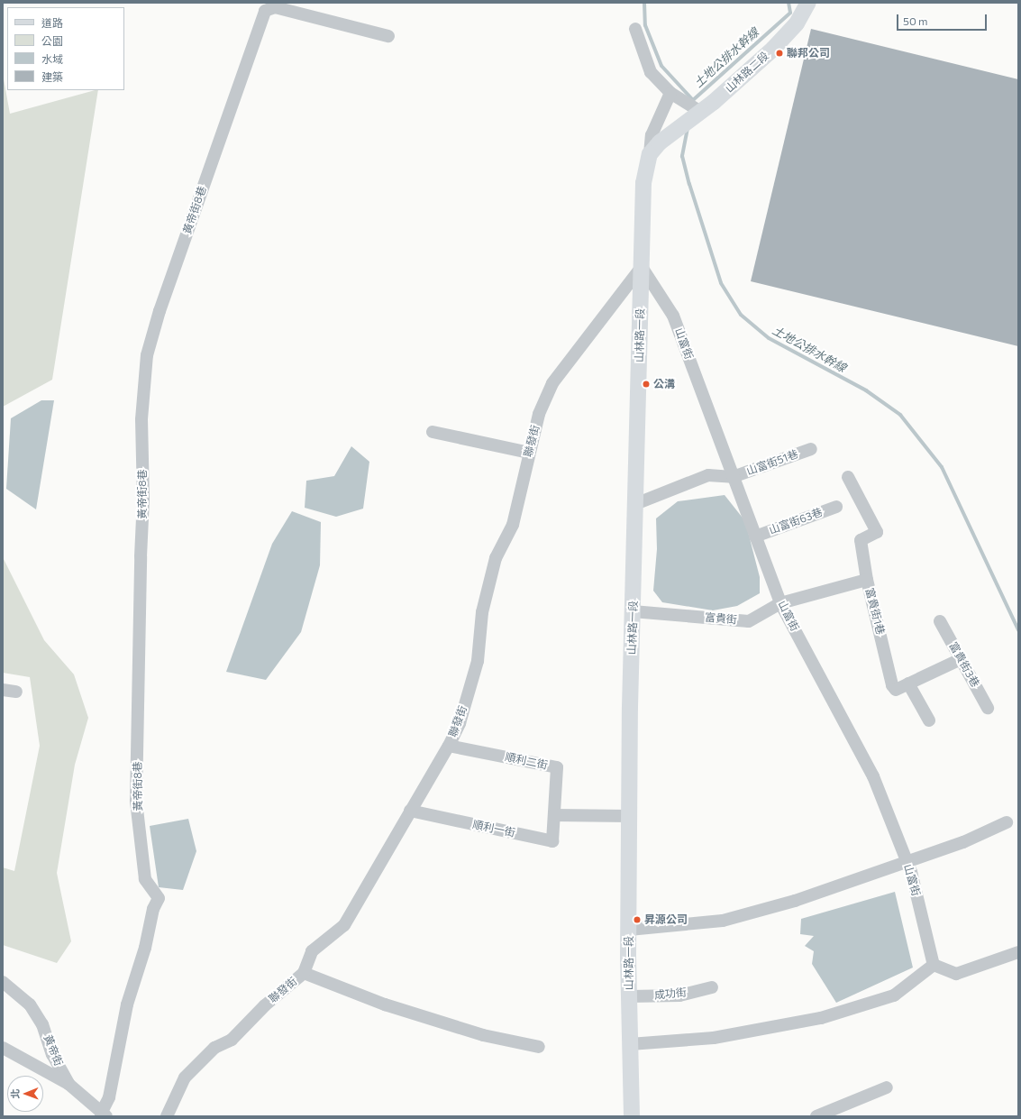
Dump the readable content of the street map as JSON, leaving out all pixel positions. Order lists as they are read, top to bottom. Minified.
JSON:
{"streets":{"main road":["山林路二段","山林路一段"],"street":["黃帝街8巷","山富街","聯發街","山富街51巷","山富街63巷","富貴街1巷","富貴街","富貴街3巷","順利二街","順利一街","成功街","黃帝街"]},"crossings":[["山林路二段","山林路一段"],["黃帝街8巷","黃帝街"],["山林路一段","山富街"],["山林路一段","聯發街"],["山林路一段","富貴街"],["山林路一段","成功街"],["山富街","聯發街"],["山富街","山富街51巷"],["山富街","山富街63巷"],["山富街","富貴街"],["聯發街","順利二街"],["聯發街","順利一街"],["富貴街1巷","富貴街"],["富貴街1巷","富貴街3巷"],["順利二街","順利一街"]],"water":["土地公排水幹線"],"places":["聯邦公司","公溝","昇源公司"],"legend":["道路","公園","水域","建築"],"scale_bar":"50 m","north":"left"}
